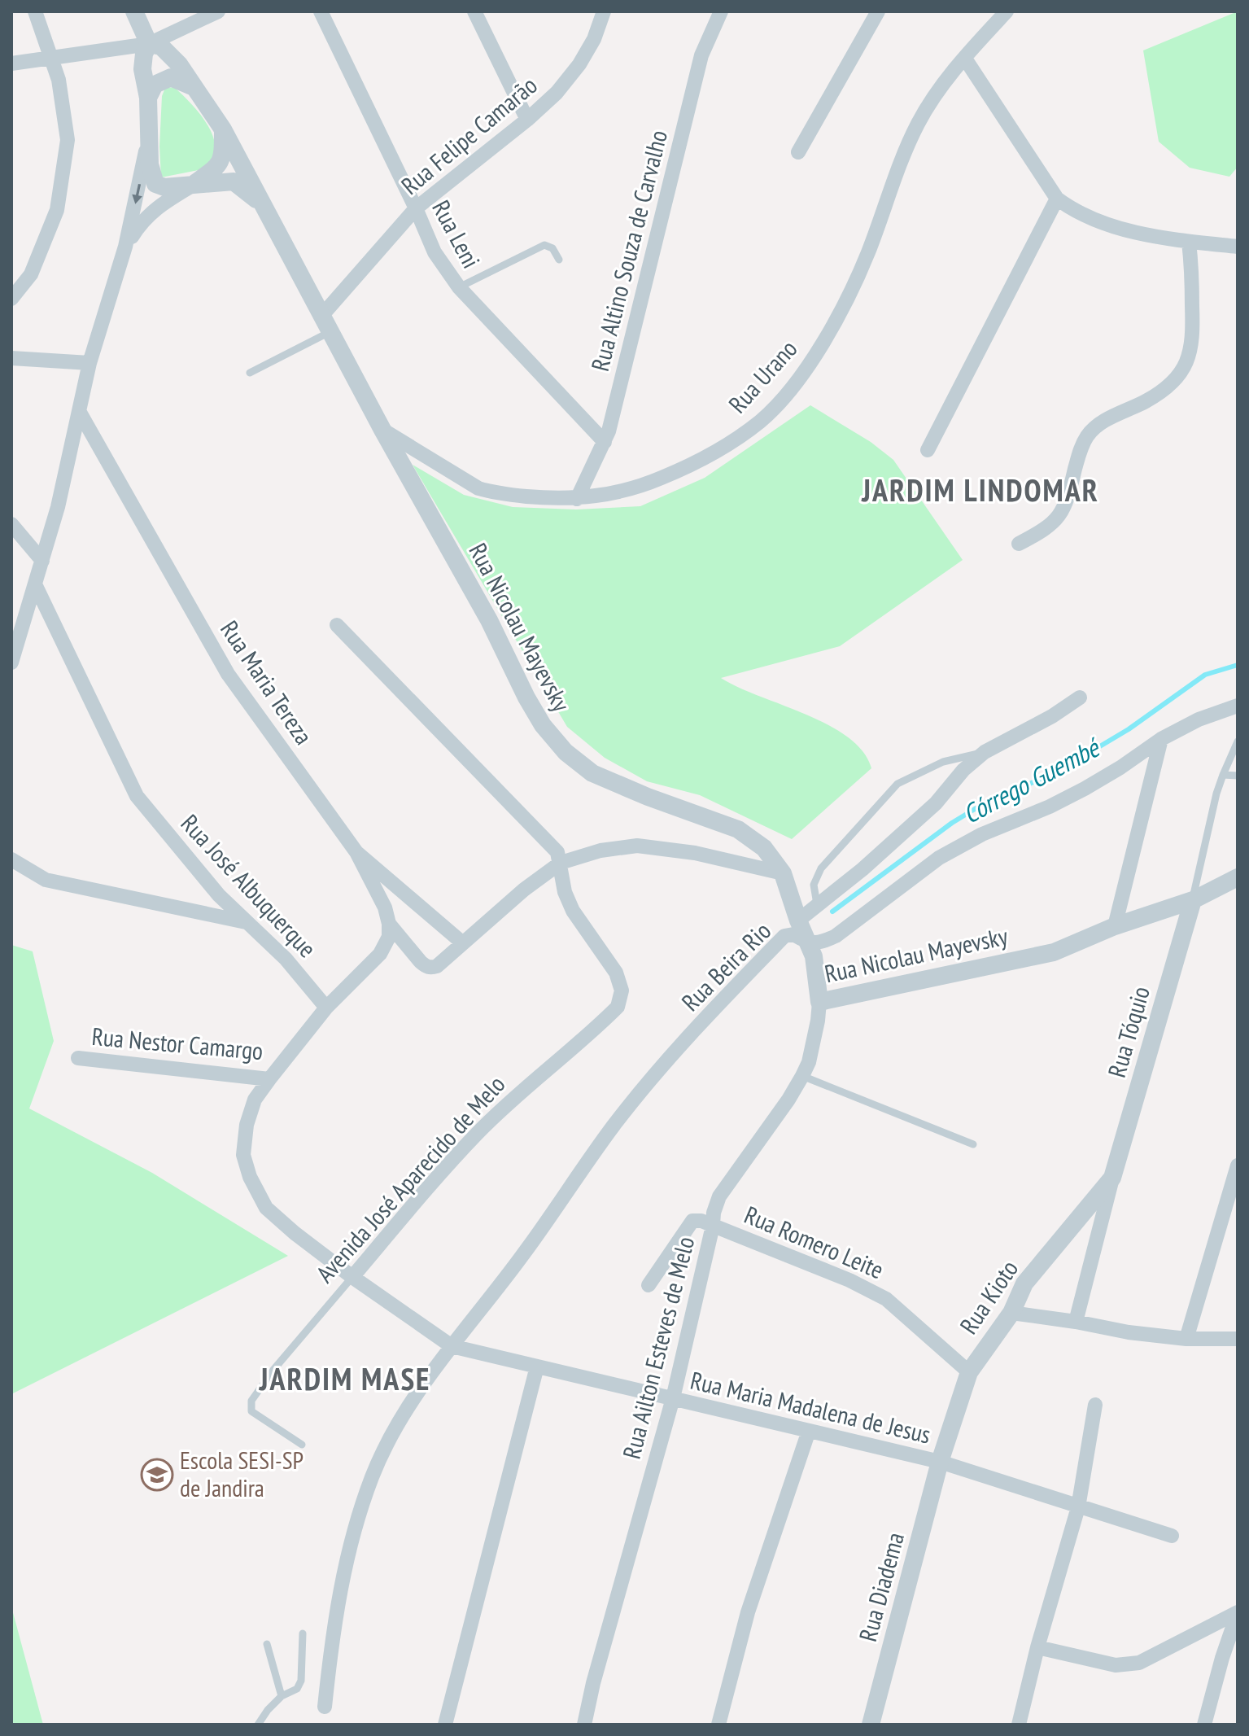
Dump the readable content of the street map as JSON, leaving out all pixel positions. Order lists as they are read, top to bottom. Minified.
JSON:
{"streets":{"street":["Rua Felipe Camarão","Rua Leni","Rua Altino Souza de Carvalho","Rua Urano","Rua Nicolau Mayevsky","Rua Maria Tereza","Rua José Albuquerque","Rua Beira Rio","Rua Tóquio","Rua Nestor Camargo","Avenida José Aparecido de Melo","Rua Romero Leite","Rua Kioto","Rua Ailton Esteves de Melo","Rua Maria Madalena de Jesus","Rua Diadema"]},"crossings":[["Rua Felipe Camarão","Rua Leni"],["Rua Felipe Camarão","Rua Nicolau Mayevsky"],["Rua Leni","Rua Altino Souza de Carvalho"],["Rua Altino Souza de Carvalho","Rua Urano"],["Rua Urano","Rua Nicolau Mayevsky"],["Rua Nicolau Mayevsky","Rua Beira Rio"],["Rua Nicolau Mayevsky","Rua Tóquio"],["Rua Nicolau Mayevsky","Rua Ailton Esteves de Melo"],["Rua José Albuquerque","Rua Nestor Camargo"],["Rua Beira Rio","Rua Maria Madalena de Jesus"],["Rua Tóquio","Rua Kioto"],["Rua Romero Leite","Rua Kioto"],["Rua Romero Leite","Rua Ailton Esteves de Melo"],["Rua Kioto","Rua Maria Madalena de Jesus"],["Rua Kioto","Rua Diadema"],["Rua Ailton Esteves de Melo","Rua Maria Madalena de Jesus"],["Rua Maria Madalena de Jesus","Rua Diadema"]],"districts":["JARDIM LINDOMAR","JARDIM MASE"],"water":["Córrego Guembé"],"places":{"school or university":["Escola SESI-SP de Jandira"]}}
